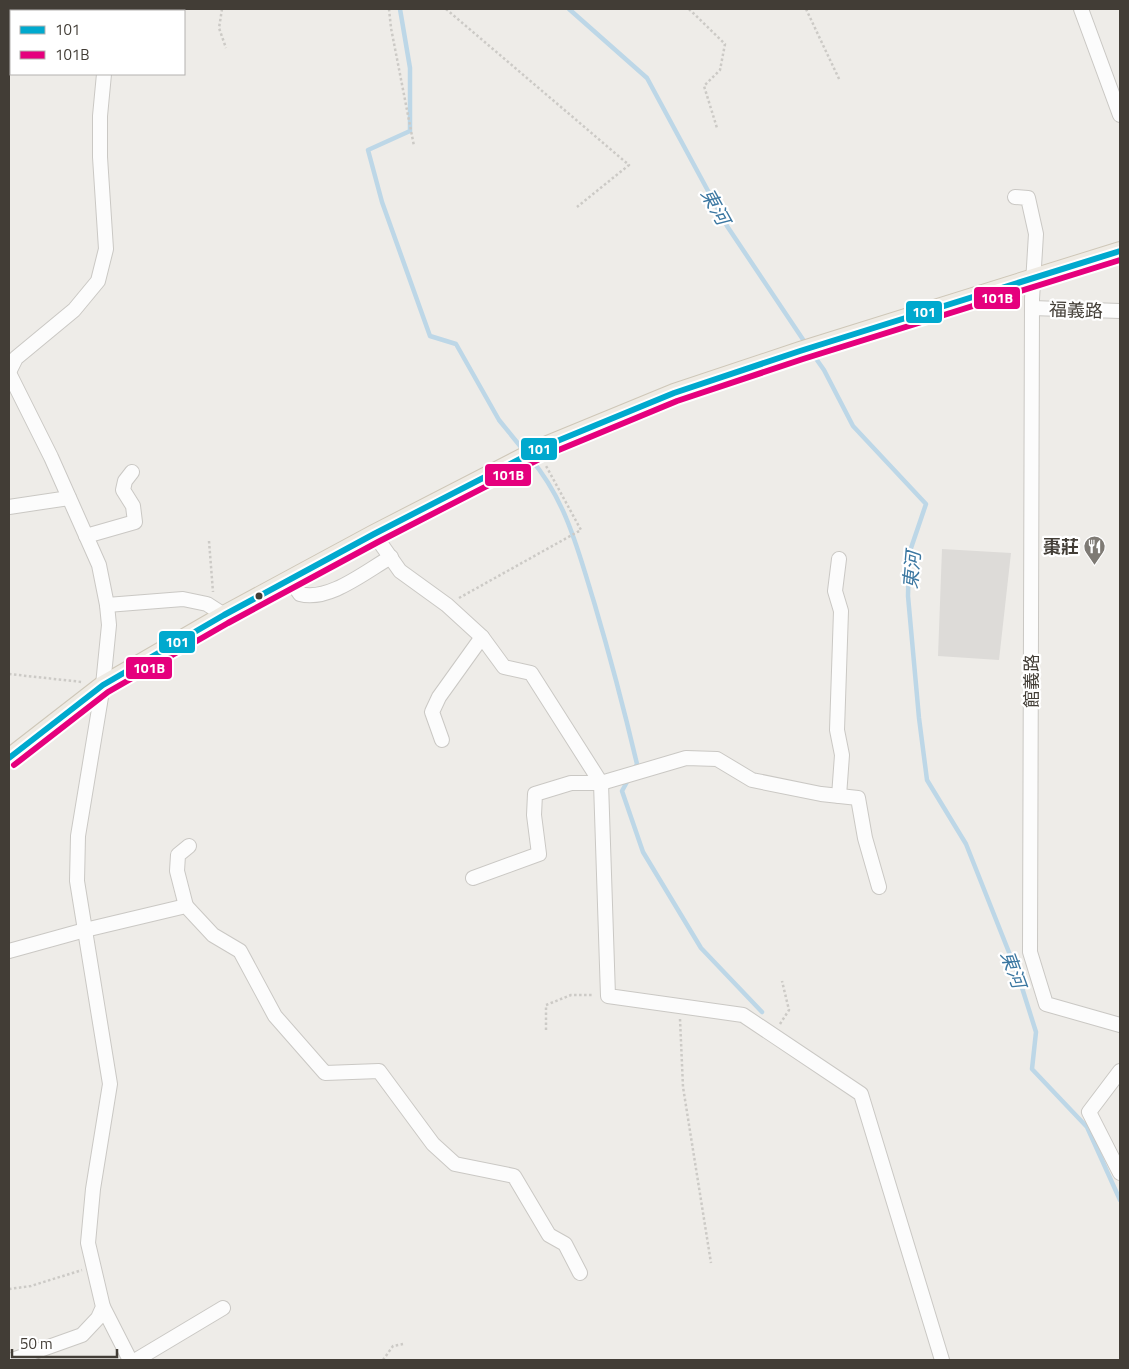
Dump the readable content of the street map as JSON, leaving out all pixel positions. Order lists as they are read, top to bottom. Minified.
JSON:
{"streets":{"street":["福義路","館義路"]},"crossings":[["福義路","館義路"]],"water":["東河"],"places":{"restaurant":["棗莊"]},"lines":["transit line 101","transit line 101B"],"legend":["101","101B"],"scale_bar":"50 m"}
